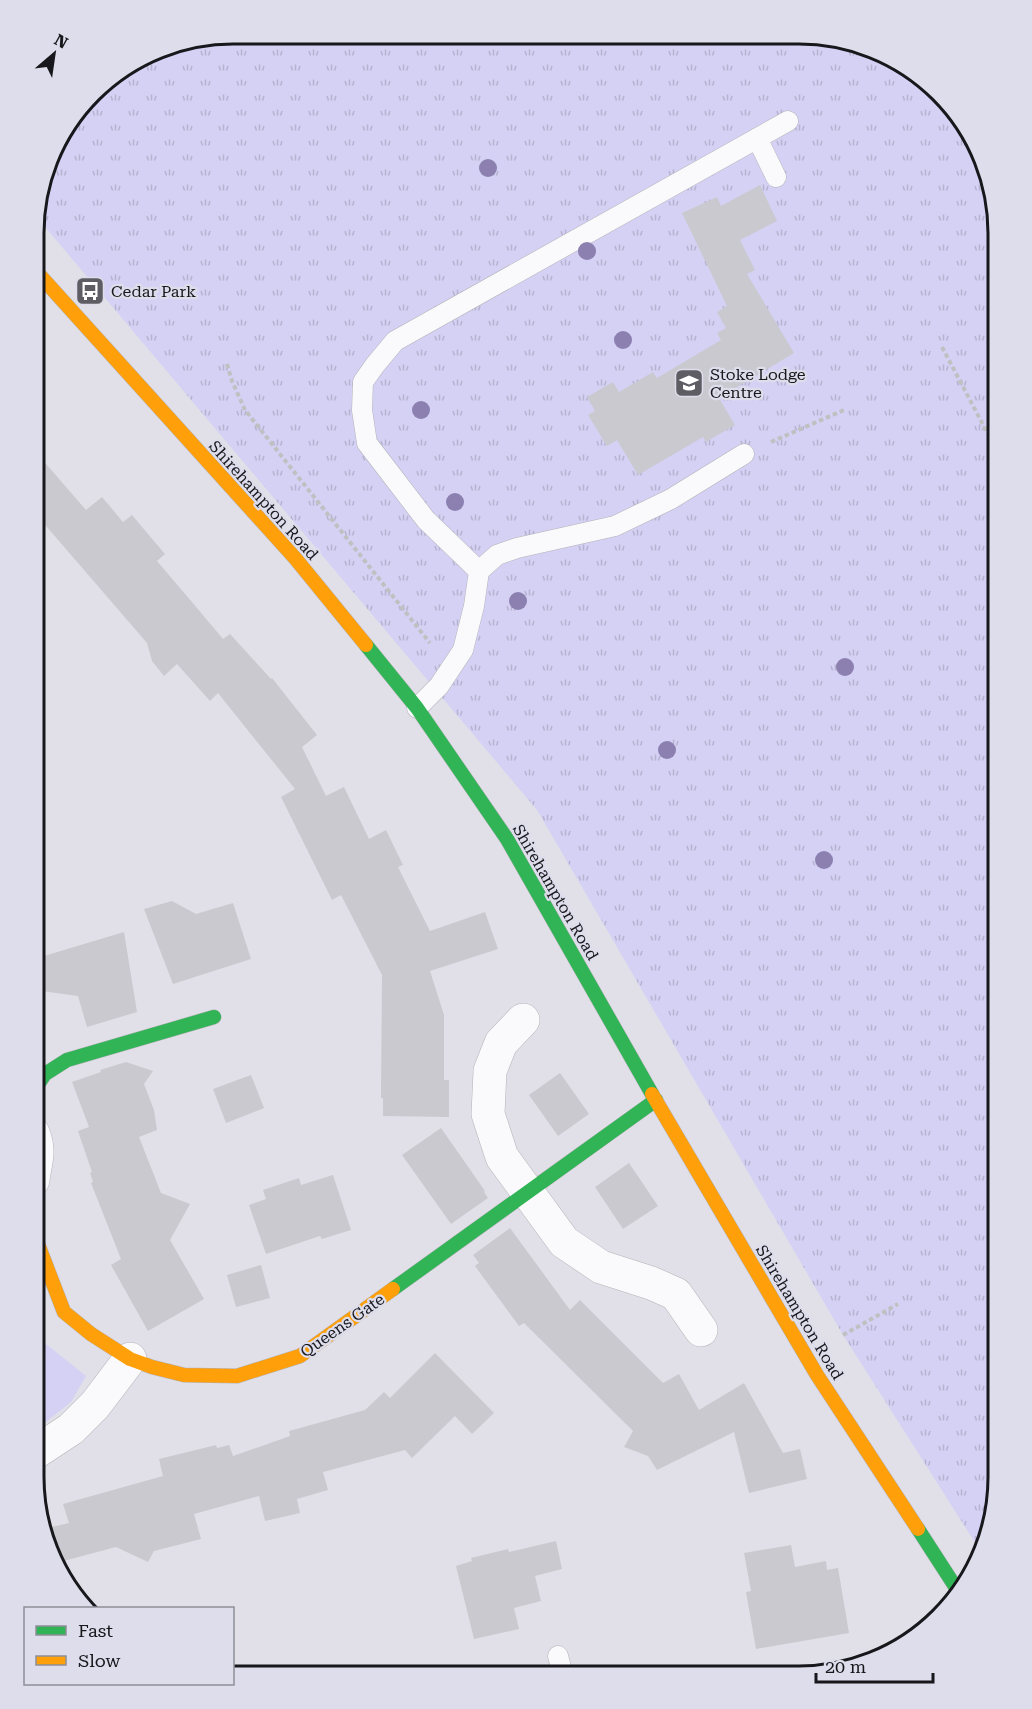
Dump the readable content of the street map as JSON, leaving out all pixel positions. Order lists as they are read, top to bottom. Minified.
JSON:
{"streets":{"main road":["Shirehampton Road","Queens Gate"]},"crossings":[["Shirehampton Road","Queens Gate"]],"places":{"bus stop":["Cedar Park"],"school or university":["Stoke Lodge Centre"]},"legend":["Fast","Slow"],"scale_bar":"20 m","north":"top right"}
